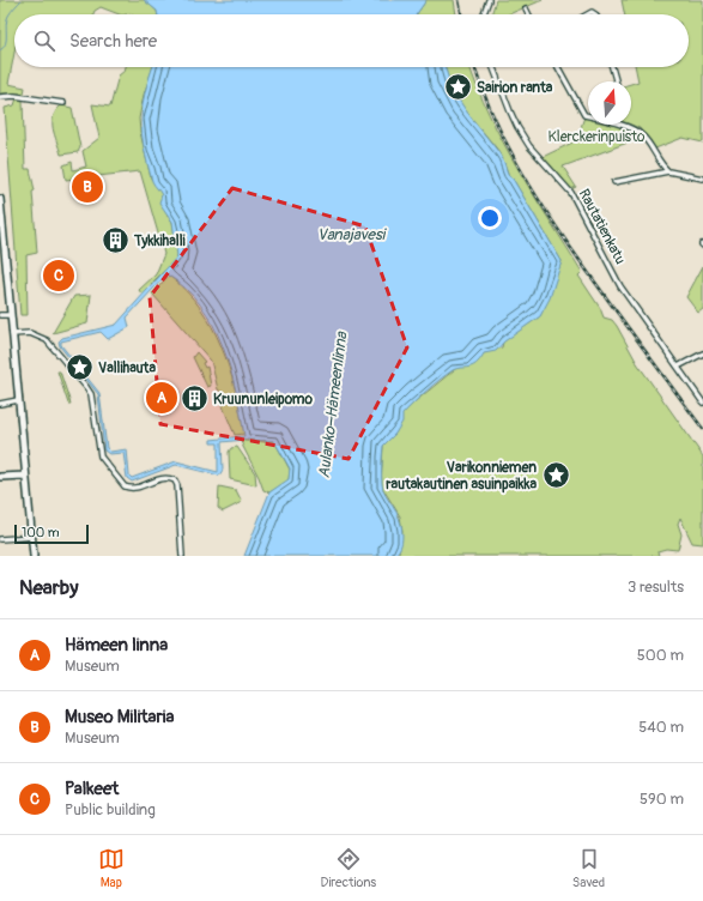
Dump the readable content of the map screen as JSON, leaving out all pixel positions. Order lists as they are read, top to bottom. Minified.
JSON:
{"streets":{"street":["Rautatienkatu"]},"water":["Vanajavesi","Aulanko–Hämeenlinna"],"parks":["Klerckerinpuisto"],"places":{"place":["Sairion ranta","Vallihauta","Varikonniemen rautakautinen asuinpaikka"],"building":["Tykkihalli","Kruununleipomo"]},"scale_bar":"100 m","north":"top","page":{"search":"Search here","pins":["B","C","A"],"scale":"100 m","heading":["Nearby","3 results"],"list":[{"mark":"A","name":"Hämeen linna","note":"Museum","value":"500 m"},{"mark":"B","name":"Museo Militaria","note":"Museum","value":"540 m"},{"mark":"C","name":"Palkeet","note":"Public building","value":"590 m"}],"nav":["Map","Directions","Saved"]}}
